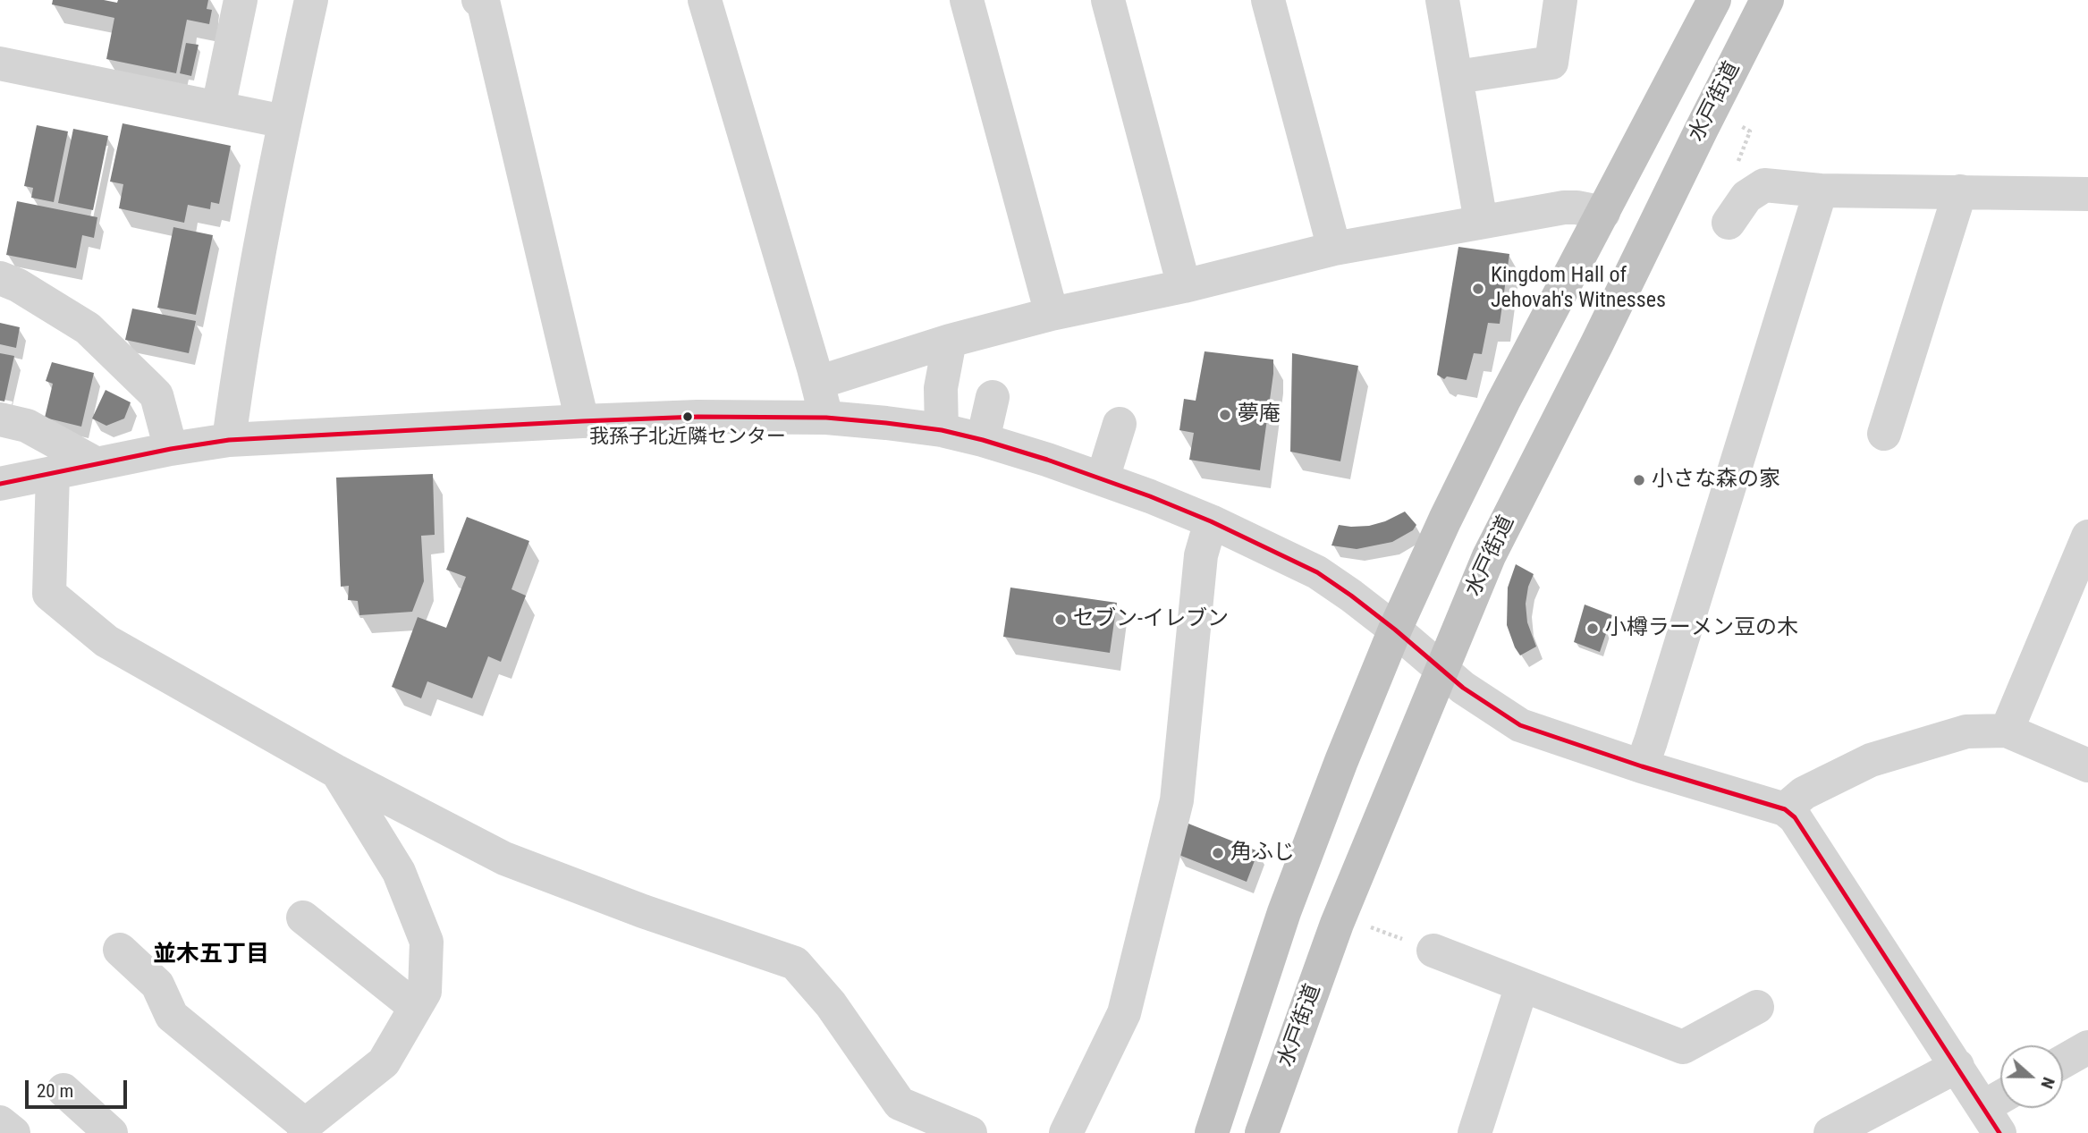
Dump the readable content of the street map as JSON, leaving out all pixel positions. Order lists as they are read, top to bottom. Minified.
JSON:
{"streets":{"highway":["水戸街道"]},"districts":["並木五丁目"],"places":["Kingdom Hall of Jehovah's Witnesses","夢庵","我孫子北近隣センター","小さな森の家","セブン-イレブン","小樽ラーメン豆の木","角ふじ"],"scale_bar":"20 m","north":"right"}
